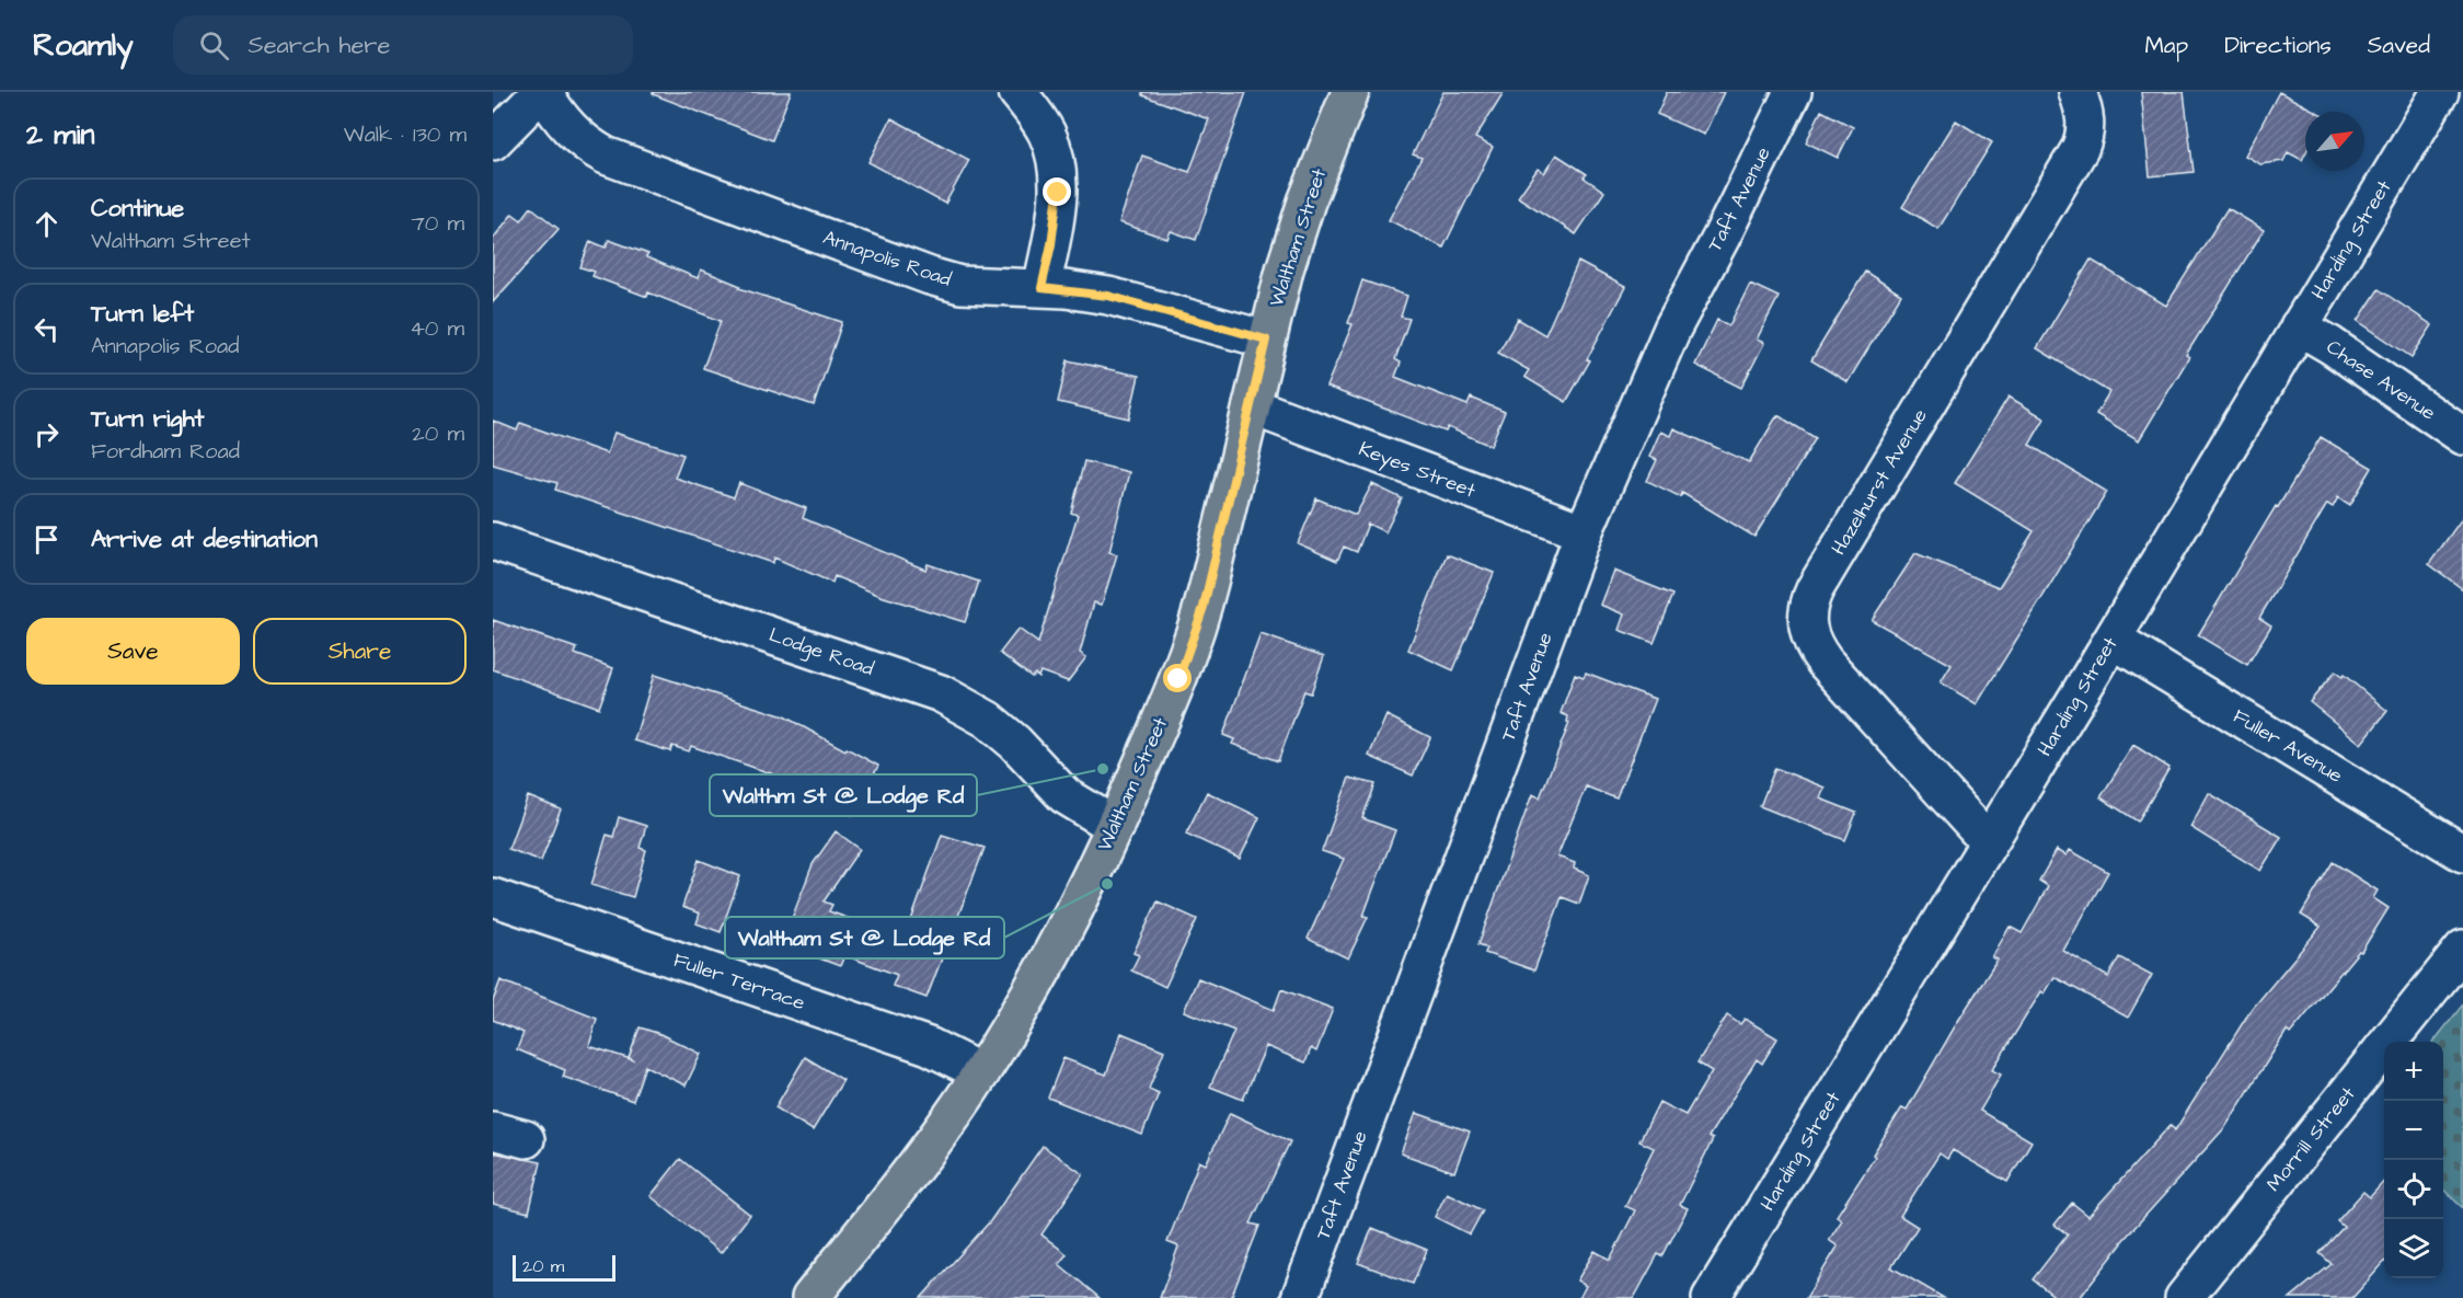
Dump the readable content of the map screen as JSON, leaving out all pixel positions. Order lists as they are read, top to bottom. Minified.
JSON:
{"streets":{"main road":["Waltham Street"],"street":["Taft Avenue","Harding Street","Annapolis Road","Chase Avenue","Keyes Street","Hazelhurst Avenue","Lodge Road","Fuller Avenue","Fuller Terrace","Morrill Street"]},"crossings":[["Taft Avenue","Keyes Street"],["Waltham Street","Annapolis Road"],["Waltham Street","Keyes Street"],["Waltham Street","Lodge Road"],["Waltham Street","Fuller Terrace"],["Harding Street","Chase Avenue"],["Harding Street","Hazelhurst Avenue"],["Harding Street","Fuller Avenue"]],"places":["Walthm St @ Lodge Rd","Waltham St @ Lodge Rd"],"scale_bar":"20 m","north":"top right","page":{"header":"Roamly","search":"Search here","nav":["Map","Directions","Saved"],"heading":["2 min","Walk · 130 m"],"list":[["Continue","Waltham Street","70 m"],["Turn left","Annapolis Road","40 m"],["Turn right","Fordham Road","20 m"],"Arrive at destination"],"buttons":["Save","Share"],"map_buttons":["+","−"],"scale":"20 m"}}
